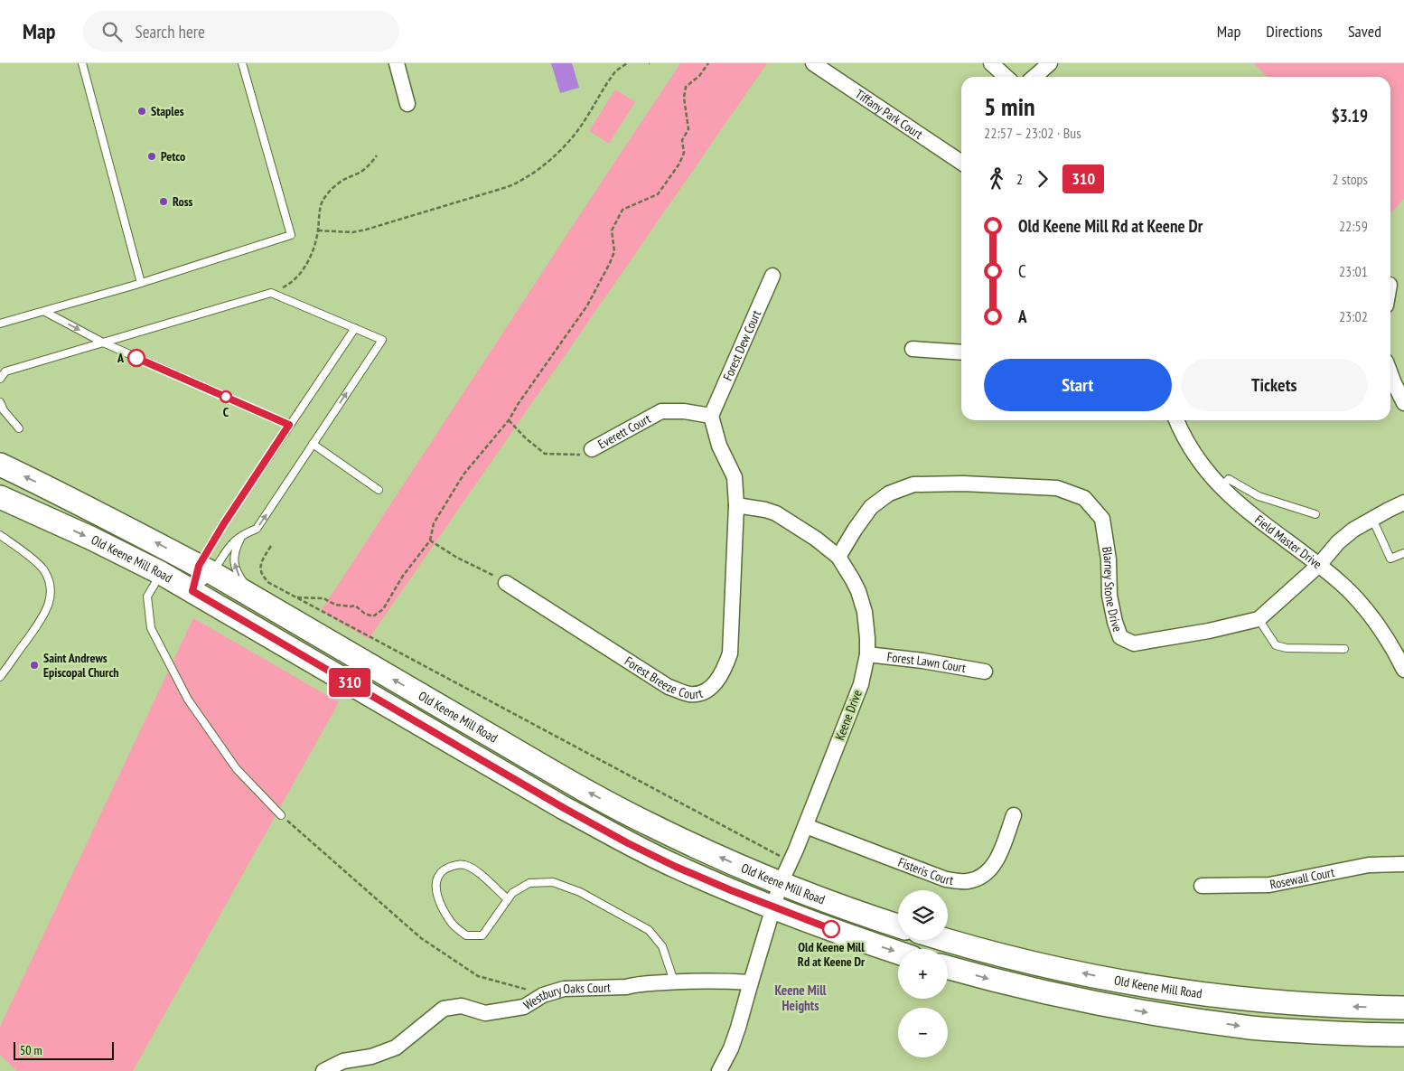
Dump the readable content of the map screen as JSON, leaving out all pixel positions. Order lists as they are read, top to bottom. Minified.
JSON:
{"streets":{"main road":["Old Keene Mill Road"],"street":["Tiffany Park Court","Forest Dew Court","Everett Court","Field Master Drive","Blarney Stone Drive","Forest Lawn Court","Forest Breeze Court","Keene Drive","Fisteris Court","Rosewall Court","Westbury Oaks Court"]},"crossings":[["Forest Dew Court","Everett Court"],["Field Master Drive","Blarney Stone Drive"],["Old Keene Mill Road","Keene Drive"],["Blarney Stone Drive","Keene Drive"],["Forest Lawn Court","Keene Drive"],["Forest Breeze Court","Keene Drive"],["Keene Drive","Fisteris Court"],["Keene Drive","Westbury Oaks Court"]],"districts":["Keene Mill Heights"],"places":["Staples","Petco","Ross","A","C","Saint Andrews Episcopal Church","Old Keene Mill Rd at Keene Dr"],"lines":["bus line 310"],"scale_bar":"50 m","page":{"header":"Map","search":"Search here","nav":["Map","Directions","Saved"],"on_map":"310","heading":["5 min","22:57 – 23:02 · Bus","$3.19"],"legs":["2","310","2 stops"],"list":[{"name":"Old Keene Mill Rd at Keene Dr","value":"22:59"},{"name":"C","value":"23:01"},{"name":"A","value":"23:02"}],"buttons":["Start","Tickets"],"map_buttons":["+","−"],"scale":"50 m"}}
